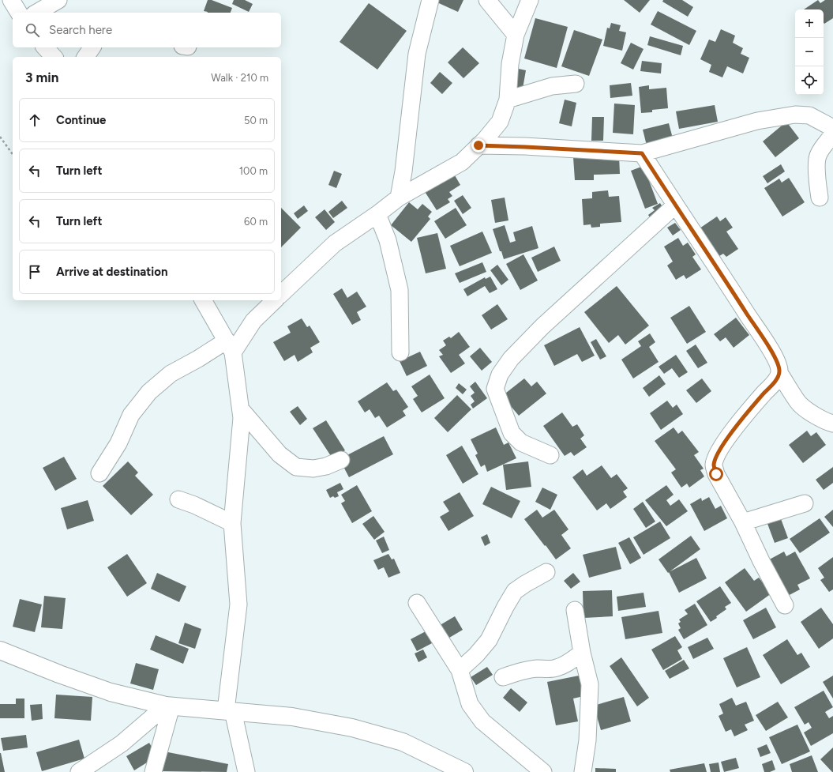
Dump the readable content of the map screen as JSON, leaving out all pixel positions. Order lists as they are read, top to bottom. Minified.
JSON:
{"page":{"map_buttons":["+","−"],"search":"Search here","heading":["3 min","Walk · 210 m"],"list":[["Continue","50 m"],["Turn left","100 m"],["Turn left","60 m"],"Arrive at destination"]}}
